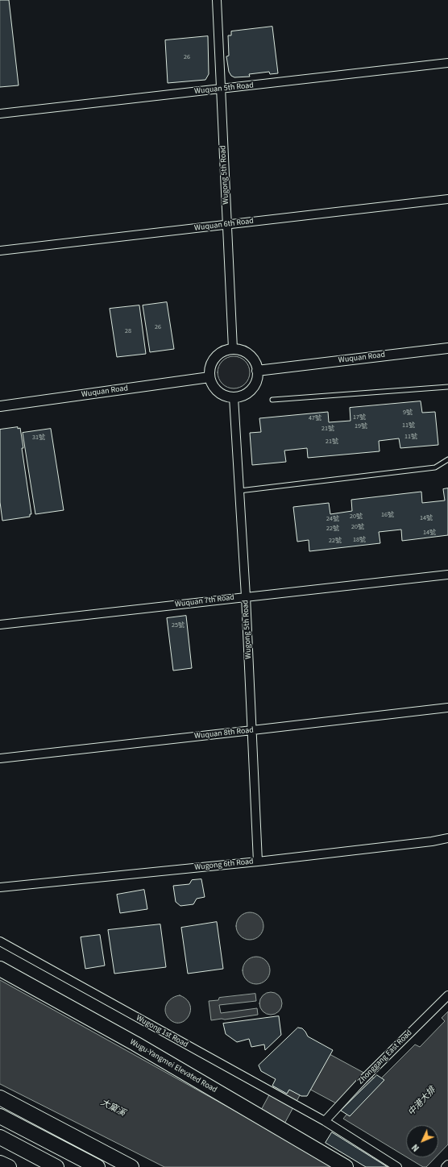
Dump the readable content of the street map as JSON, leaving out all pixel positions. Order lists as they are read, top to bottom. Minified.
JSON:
{"streets":{"highway":["Wugu-Yangmei Elevated Road"],"street":["Wuquan 5th Road","Wugong 5th Road","Wuquan 6th Road","Wuquan Road","Wuquan 7th Road","Wuquan 8th Road","Wugong 6th Road","Wugong 1st Road","Zhonggang East Road"]},"crossings":[["Wuquan 5th Road","Wugong 5th Road"],["Wugong 5th Road","Wuquan 6th Road"],["Wugong 5th Road","Wuquan Road"],["Wugong 5th Road","Wuquan 7th Road"],["Wugong 5th Road","Wuquan 8th Road"],["Wugong 5th Road","Wugong 6th Road"],["Wugong 1st Road","Zhonggang East Road"]],"water":["中港大排","大窠溪"],"house_numbers":["26","26","28","9號","17號","47號","11號","19號","21號","11號","31號","21號","16號","20號","14號","24號","20號","22號","14號","18號","22號","25號"],"north":"bottom left"}
